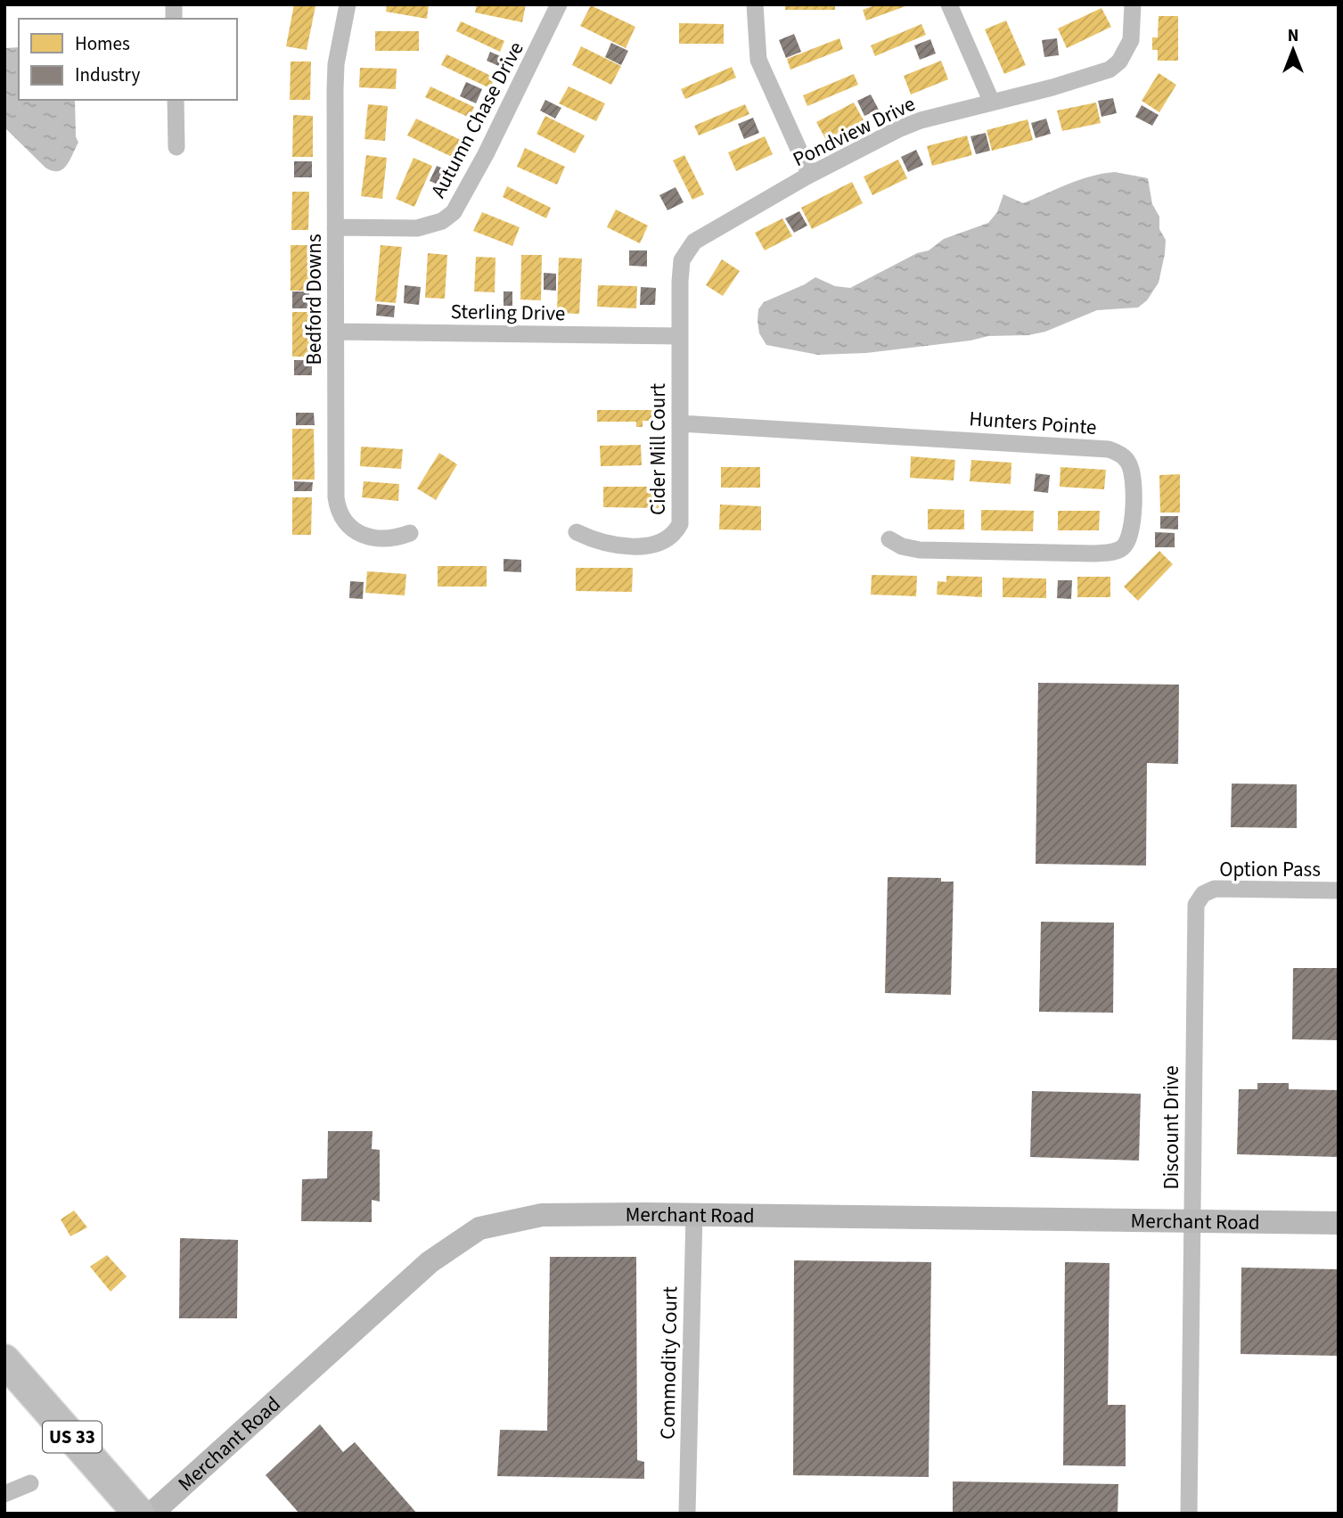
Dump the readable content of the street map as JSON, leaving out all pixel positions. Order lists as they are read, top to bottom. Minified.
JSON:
{"streets":{"highway":["US 33"],"street":["Autumn Chase Drive","Pondview Drive","Bedford Downs","Sterling Drive","Hunters Pointe","Cider Mill Court","Option Pass","Discount Drive","Merchant Road","Commodity Court"]},"crossings":[["Autumn Chase Drive","Bedford Downs"],["Pondview Drive","Sterling Drive"],["Pondview Drive","Cider Mill Court"],["Bedford Downs","Sterling Drive"],["Sterling Drive","Cider Mill Court"],["Hunters Pointe","Cider Mill Court"],["Option Pass","Discount Drive"],["Discount Drive","Merchant Road"],["Merchant Road","Commodity Court"]],"legend":["Homes","Industry"],"north":"top"}
